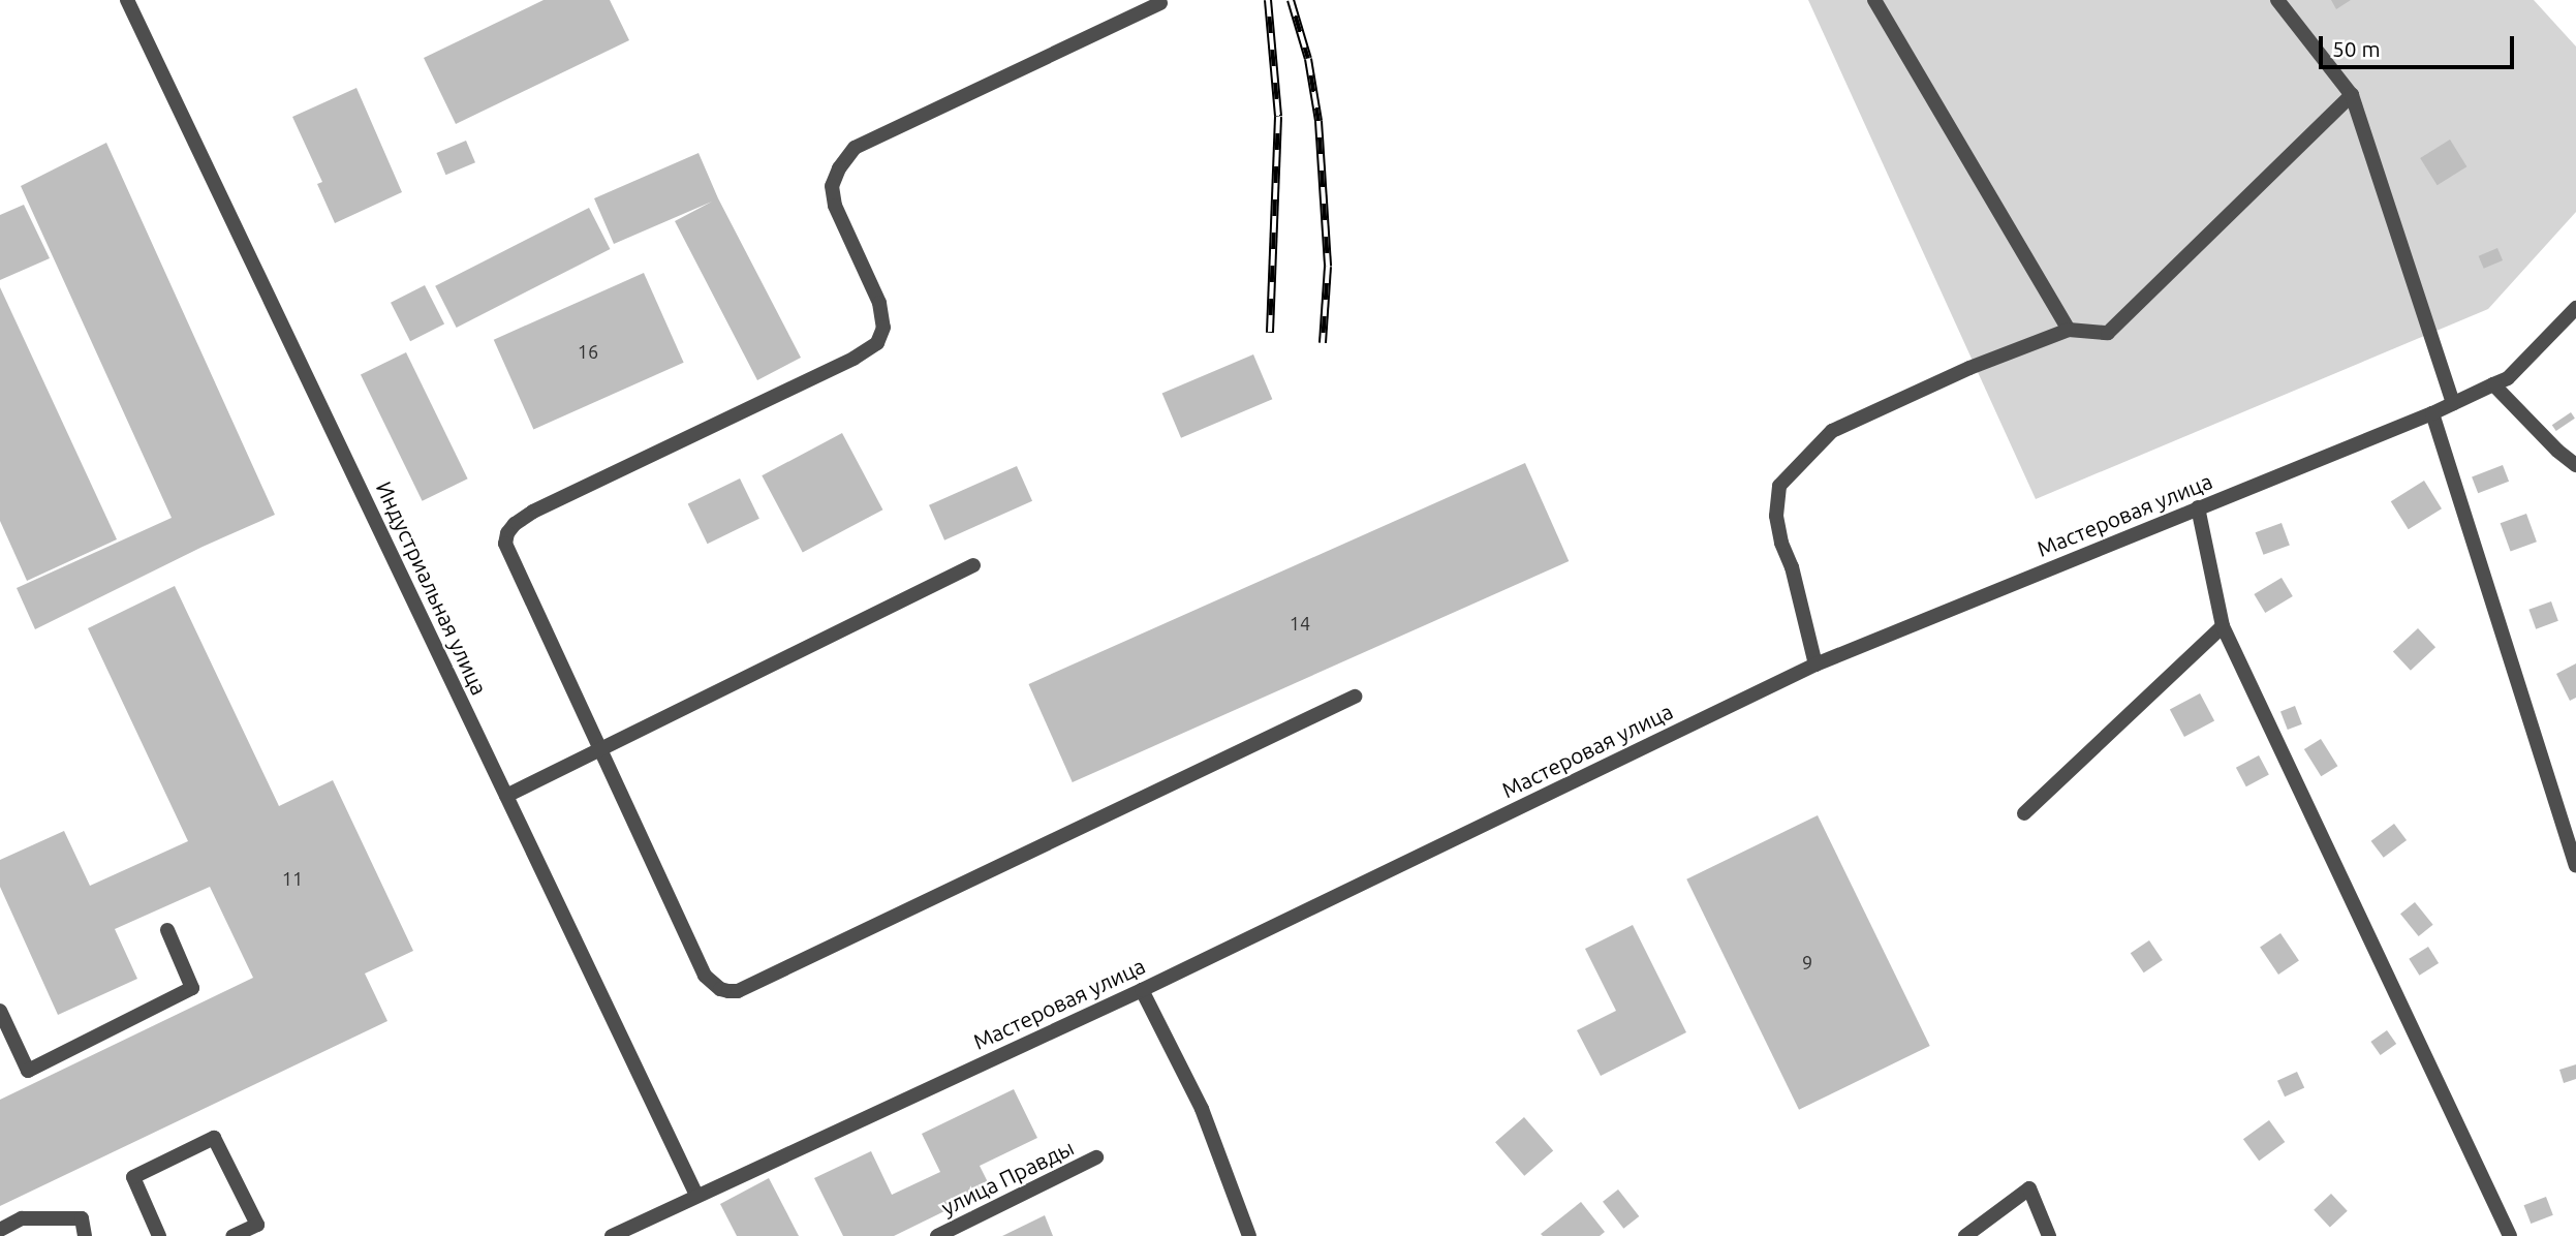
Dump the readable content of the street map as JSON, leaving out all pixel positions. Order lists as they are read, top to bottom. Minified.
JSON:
{"streets":{"street":["Мастеровая улица","Индустриальная улица","улица Правды"]},"crossings":[["Мастеровая улица","Индустриальная улица"]],"house_numbers":["16","14","11","9"],"scale_bar":"50 m"}
